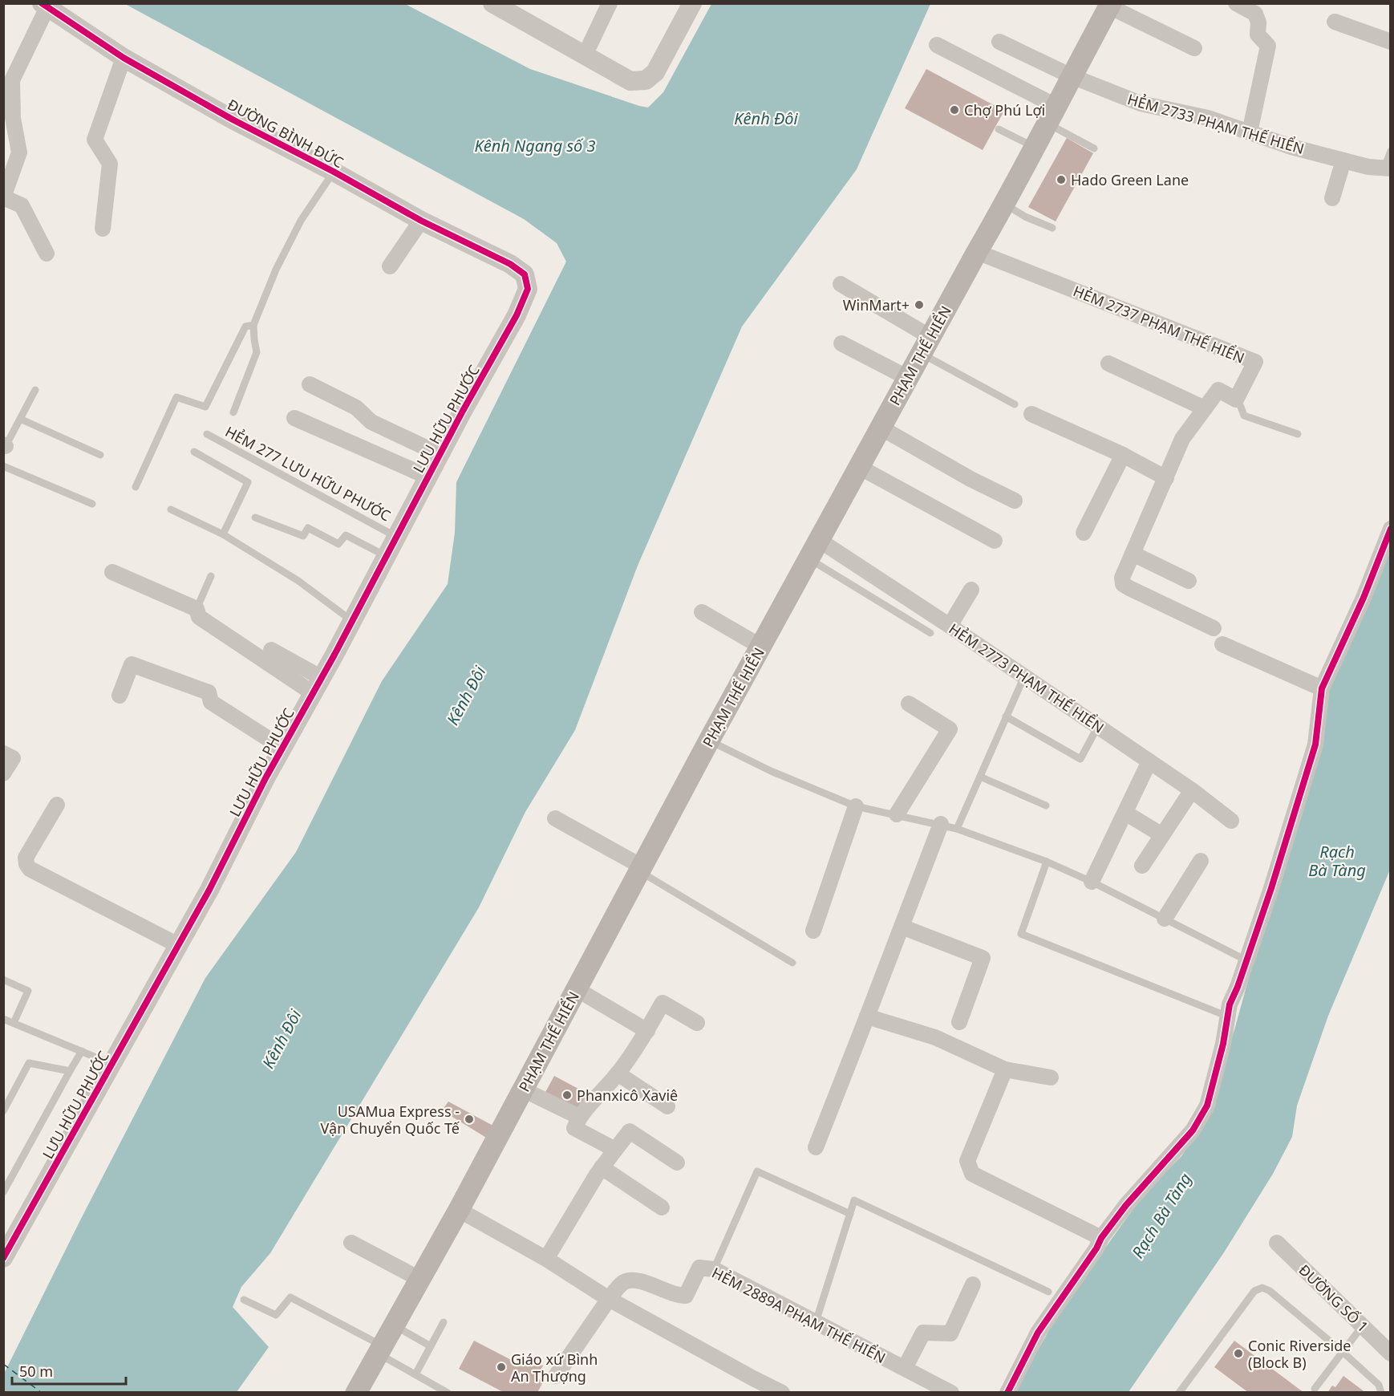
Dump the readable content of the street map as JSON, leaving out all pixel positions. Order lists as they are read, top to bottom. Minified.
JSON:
{"streets":{"main road":["PHẠM THẾ HIỂN"],"street":["HẺM 2733 PHẠM THẾ HIỂN","ĐƯỜNG BÌNH ĐỨC","HẺM 2737 PHẠM THẾ HIỂN","LƯU HỮU PHƯỚC","HẺM 2773 PHẠM THẾ HIỂN","ĐƯỜNG SỐ 1","HẺM 2889A PHẠM THẾ HIỂN"],"lane":["HẺM 277 LƯU HỮU PHƯỚC"]},"crossings":[["HẺM 2733 PHẠM THẾ HIỂN","PHẠM THẾ HIỂN"],["ĐƯỜNG BÌNH ĐỨC","LƯU HỮU PHƯỚC"],["HẺM 2737 PHẠM THẾ HIỂN","PHẠM THẾ HIỂN"],["PHẠM THẾ HIỂN","HẺM 2773 PHẠM THẾ HIỂN"],["LƯU HỮU PHƯỚC","HẺM 277 LƯU HỮU PHƯỚC"]],"water":["Kênh Đôi","Kênh Ngang số 3","Rạch Bà Tàng"],"places":["Chợ Phú Lợi","Hado Green Lane","WinMart+","Phanxicô Xaviê","USAMua Express - Vận Chuyển Quốc Tế","Conic Riverside (Block B)","Giáo xứ Bình An Thượng"],"scale_bar":"50 m"}
